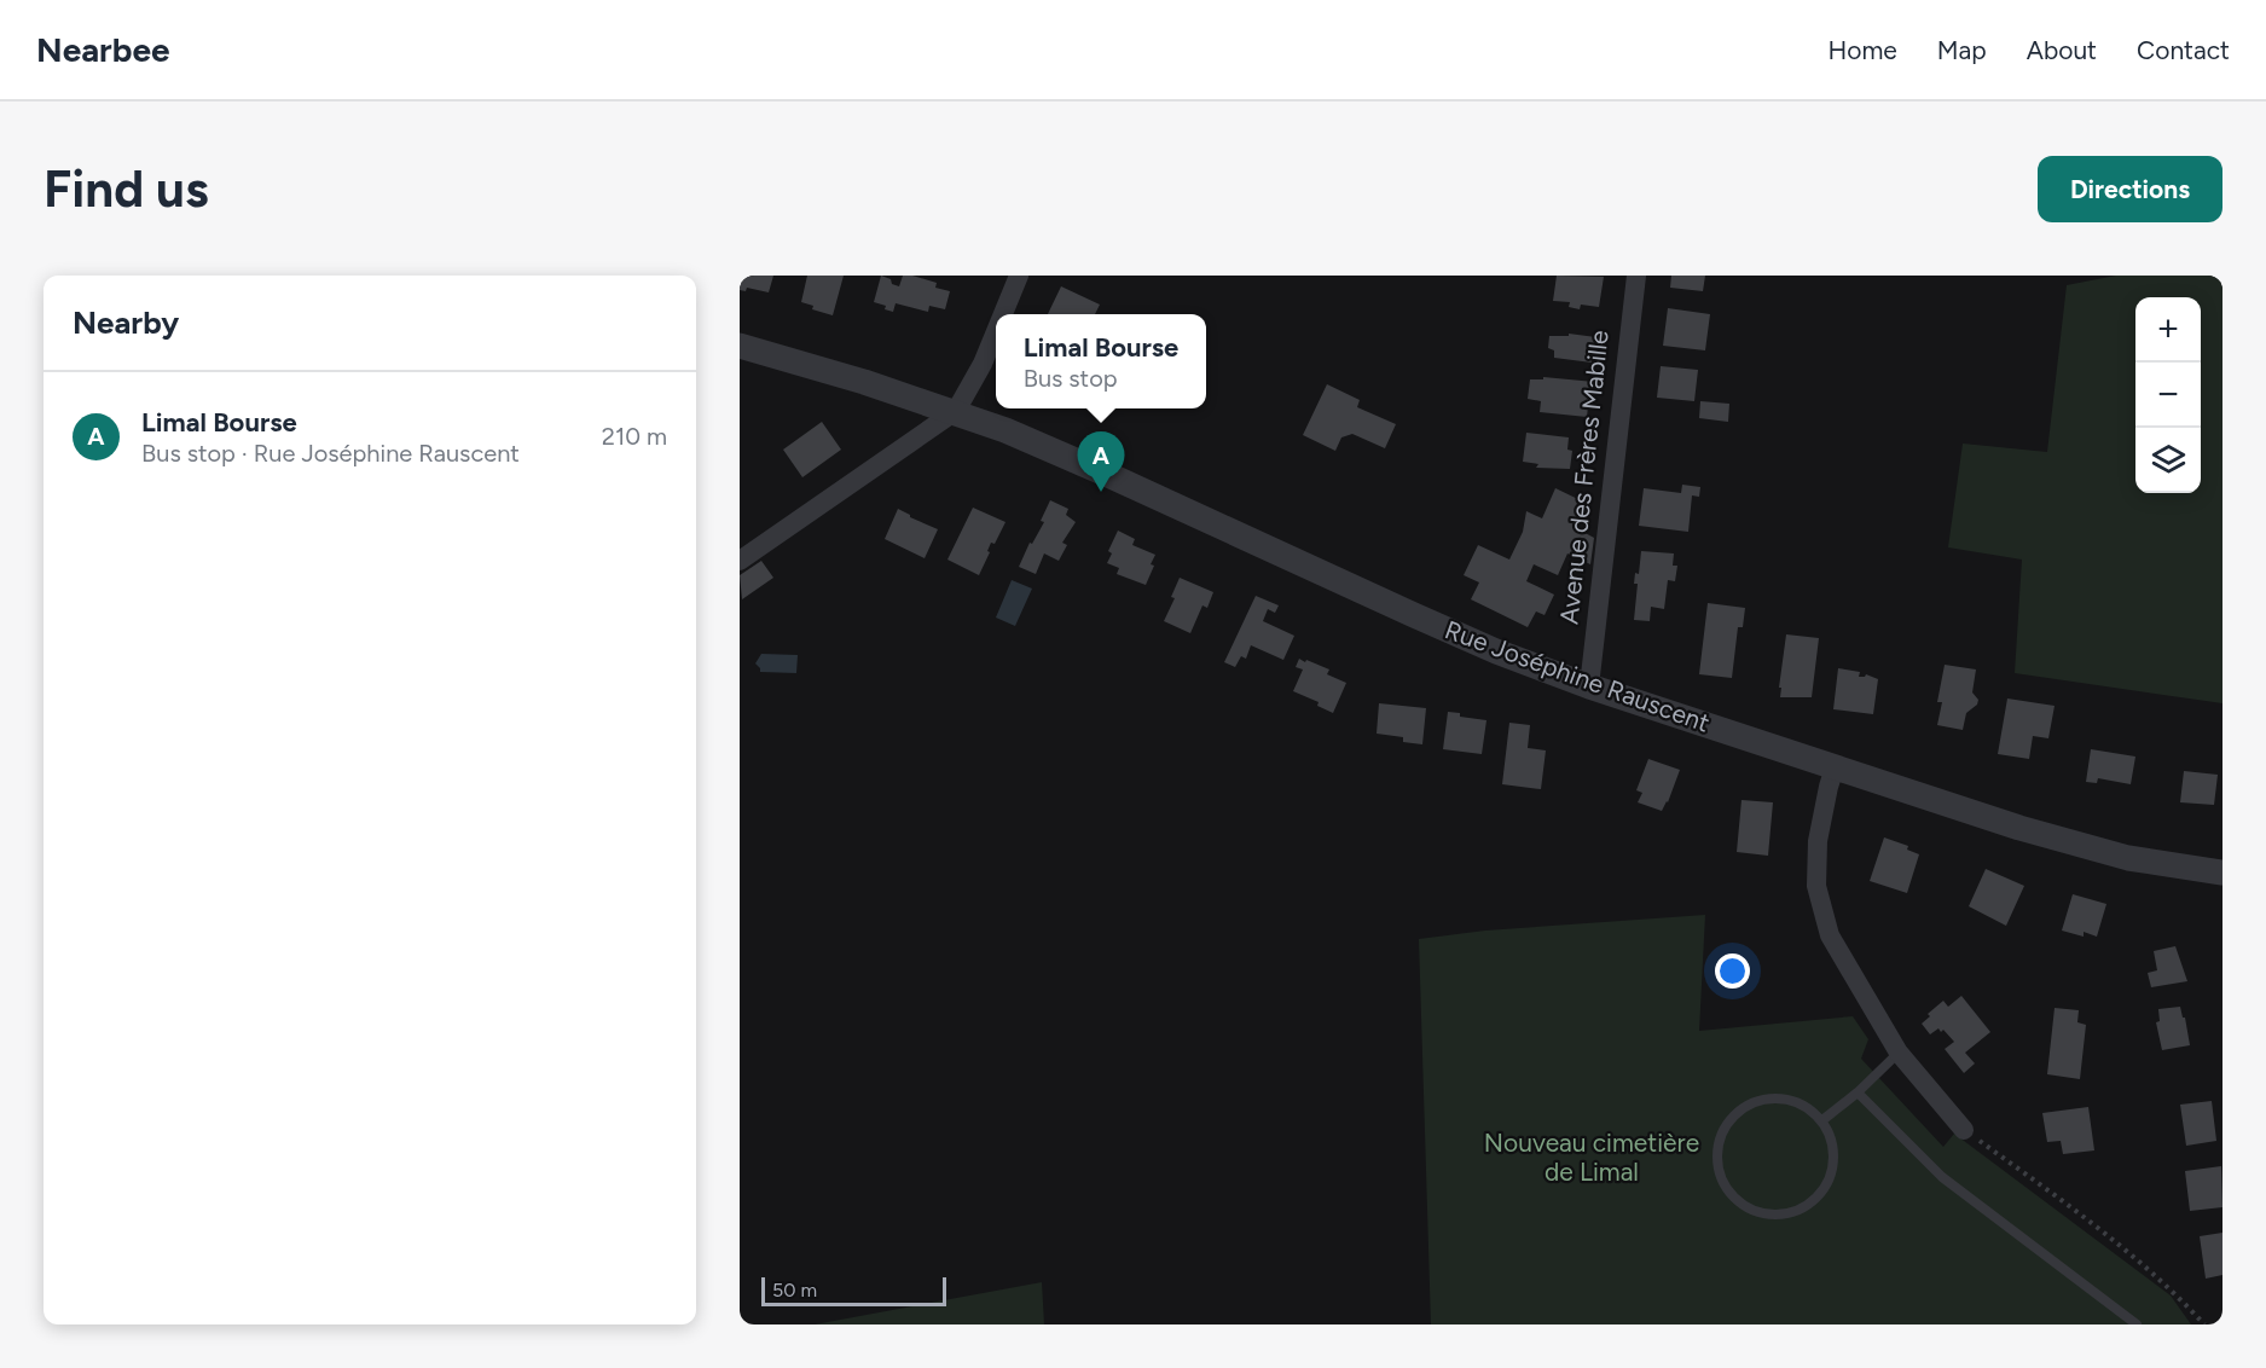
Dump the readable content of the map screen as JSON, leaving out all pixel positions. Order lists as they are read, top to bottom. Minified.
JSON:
{"streets":{"street":["Avenue des Frères Mabille","Rue Joséphine Rauscent"]},"crossings":[["Avenue des Frères Mabille","Rue Joséphine Rauscent"]],"parks":["Nouveau cimetière de Limal"],"scale_bar":"50 m","page":{"header":"Nearbee","nav":["Home","Map","About","Contact"],"buttons":"Directions","title":"Find us","heading":"Nearby","map_buttons":["+","−"],"popup":["Limal Bourse","Bus stop"],"list":[{"mark":"A","name":"Limal Bourse","note":"Bus stop · Rue Joséphine Rauscent","value":"210 m"}],"pins":"A","scale":"50 m"}}
